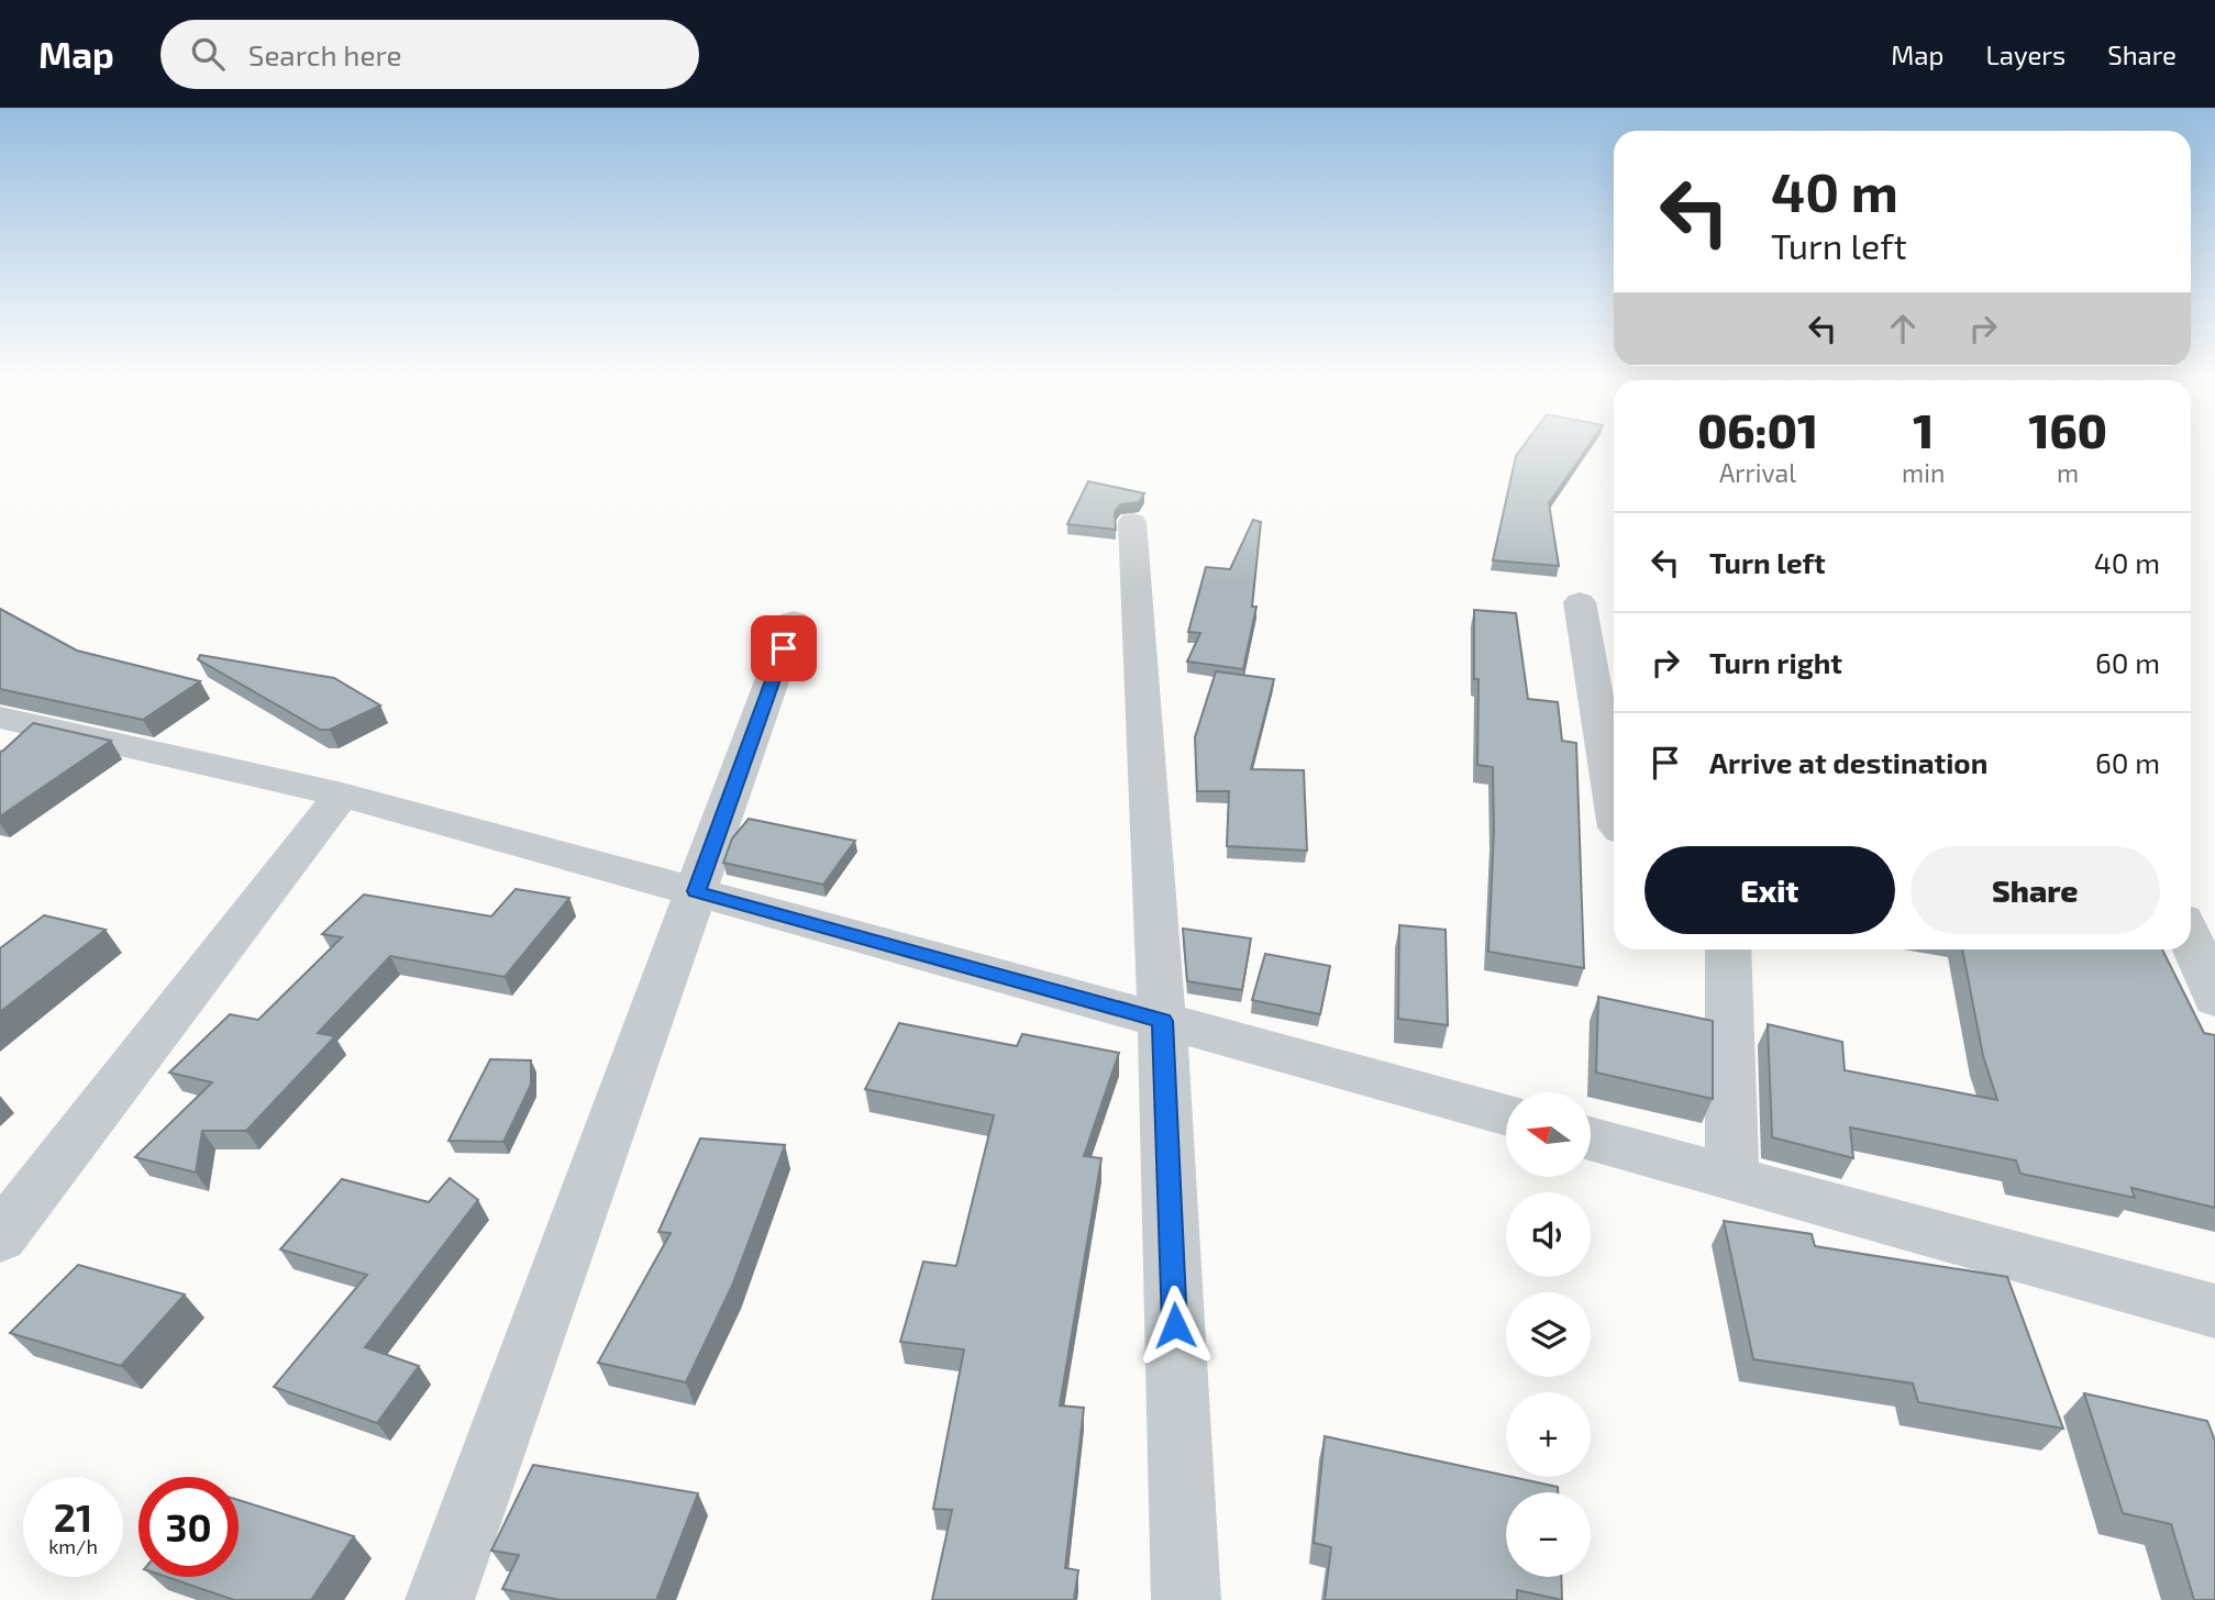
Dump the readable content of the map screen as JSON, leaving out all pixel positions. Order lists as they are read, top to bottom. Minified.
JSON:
{"north":"left","page":{"header":"Map","search":"Search here","nav":["Map","Layers","Share"],"turn":["40 m","Turn left"],"eta":["06:01","Arrival","1","min","160","m"],"list":[{"name":"Turn left","value":"40 m"},{"name":"Turn right","value":"60 m"},{"name":"Arrive at destination","value":"60 m"}],"buttons":["Exit","Share"],"map_buttons":["+","−"],"speed":"21 km/h","limit":"30"}}
